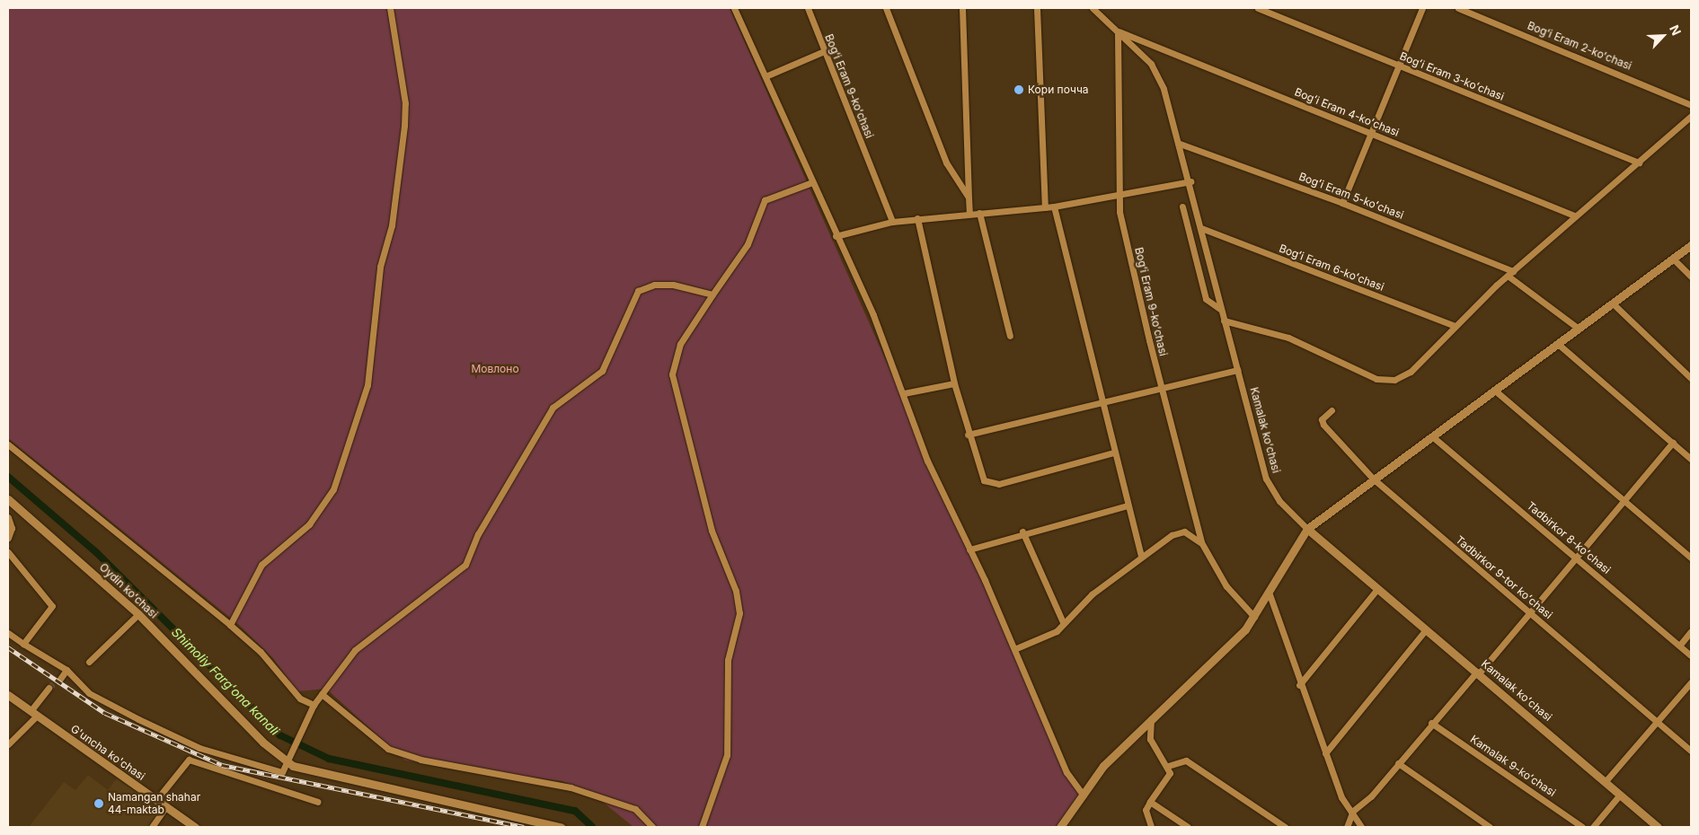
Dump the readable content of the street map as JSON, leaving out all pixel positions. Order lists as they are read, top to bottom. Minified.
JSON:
{"streets":{"street":["Bogʻi Eram 2-koʻchasi","Bogʻi Eram 3-koʻchasi","Bogʻi Eram 9-koʻchasi","Bogʻi Eram 4-koʻchasi","Bogʻi Eram 5-koʻchasi","Bogʻi Eram 6-koʻchasi","Kamalak koʻchasi","Tadbirkor 8-koʻchasi","Tadbirkor 9-tor koʻchasi","Oydin koʻchasi","G'uncha ko'chasi","Kamalak 9-koʻchasi"]},"crossings":[["Bogʻi Eram 9-koʻchasi","Kamalak koʻchasi"],["Bogʻi Eram 4-koʻchasi","Kamalak koʻchasi"],["Bogʻi Eram 5-koʻchasi","Kamalak koʻchasi"],["Bogʻi Eram 6-koʻchasi","Kamalak koʻchasi"]],"water":["Shimoliy Fargʻona kanali"],"parks":["Мовлоно"],"places":["Кори почча","Namangan shahar 44-maktab"],"north":"top right"}
